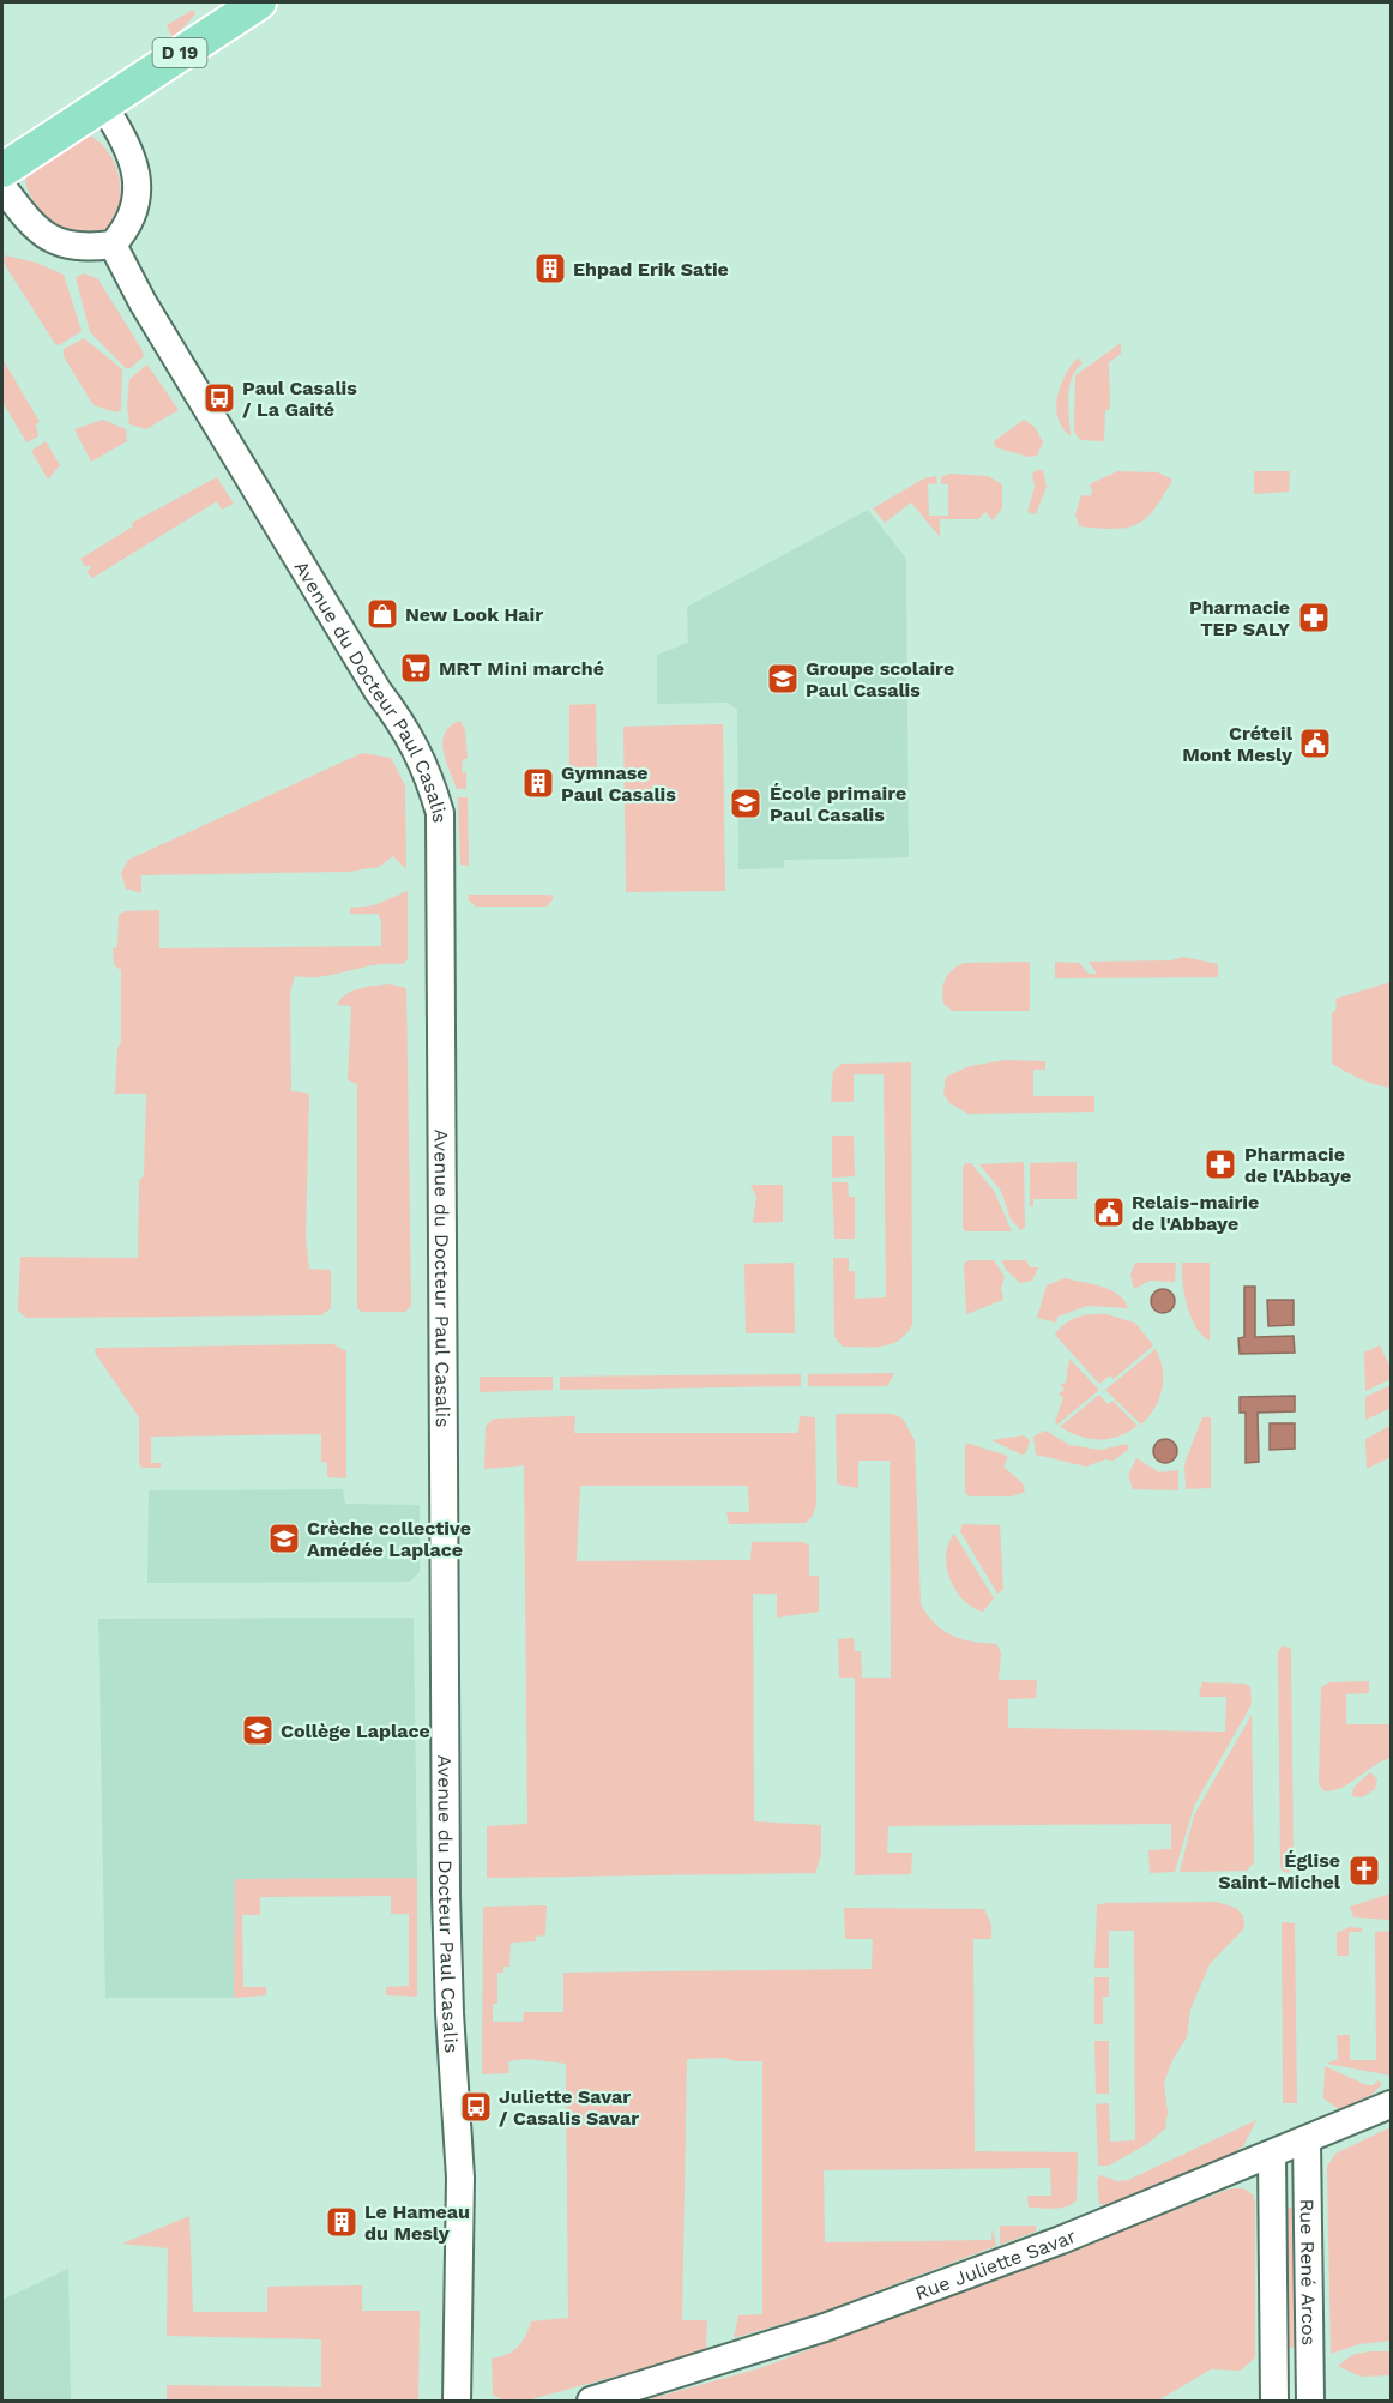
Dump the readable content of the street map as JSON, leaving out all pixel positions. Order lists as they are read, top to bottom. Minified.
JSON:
{"streets":{"main road":["D 19"],"street":["Avenue du Docteur Paul Casalis","Rue Juliette Savar","Rue René Arcos"]},"crossings":[["Rue Juliette Savar","Rue René Arcos"]],"places":{"building":["Ehpad Erik Satie","Gymnase Paul Casalis","Le Hameau du Mesly"],"bus stop":["Paul Casalis / La Gaité","Juliette Savar / Casalis Savar"],"shop":["New Look Hair"],"pharmacy":["Pharmacie TEP SALY","Pharmacie de l'Abbaye"],"supermarket":["MRT Mini marché"],"school or university":["Groupe scolaire Paul Casalis","École primaire Paul Casalis","Crèche collective Amédée Laplace","Collège Laplace"],"public building":["Créteil Mont Mesly","Relais-mairie de l'Abbaye"],"church":["Église Saint-Michel"]}}
